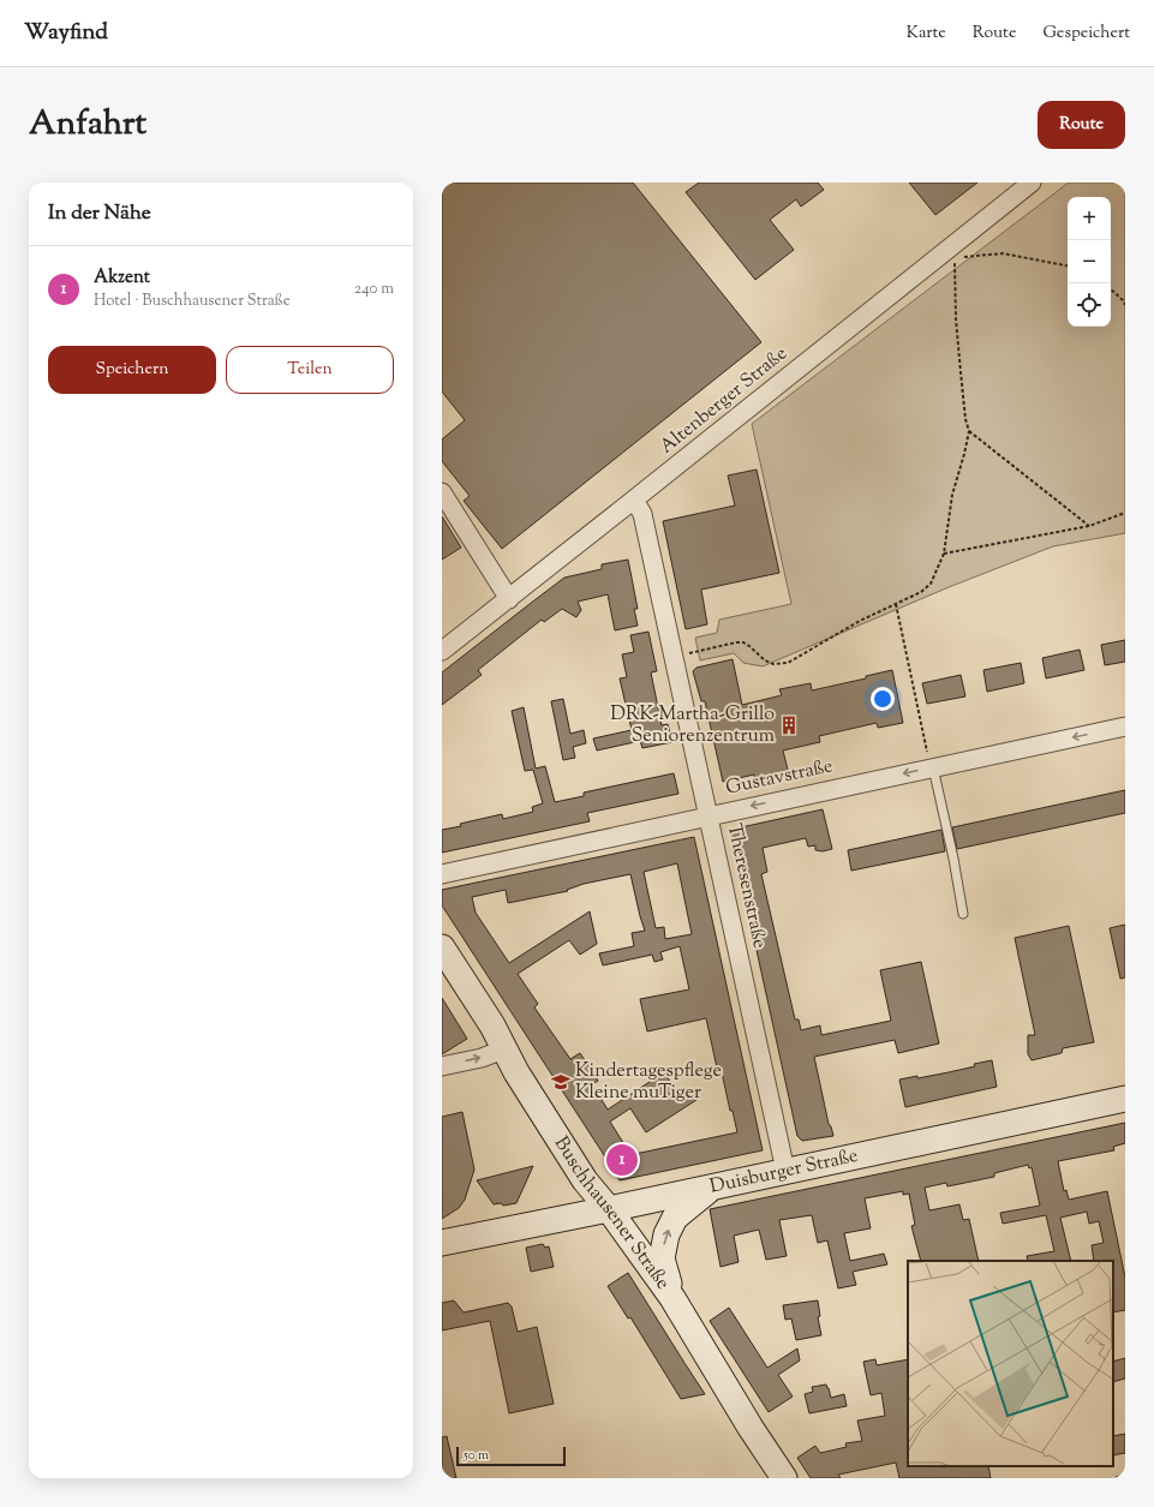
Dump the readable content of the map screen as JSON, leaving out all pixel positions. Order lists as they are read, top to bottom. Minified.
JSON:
{"streets":{"main road":["Duisburger Straße","Buschhausener Straße"],"street":["Altenberger Straße","Gustavstraße","Theresenstraße"]},"crossings":[["Altenberger Straße","Theresenstraße"],["Gustavstraße","Theresenstraße"],["Theresenstraße","Duisburger Straße"],["Duisburger Straße","Buschhausener Straße"]],"one_way":["Gustavstraße"],"places":{"building":["DRK-Martha-Grillo Seniorenzentrum"],"school or university":["Kindertagespflege Kleine muTiger"]},"scale_bar":"50 m","page":{"header":"Wayfind","nav":["Karte","Route","Gespeichert"],"title":"Anfahrt","buttons":["Route",["Speichern","Teilen"]],"heading":"In der Nähe","map_buttons":["+","−"],"list":[{"mark":"1","name":"Akzent","note":"Hotel · Buschhausener Straße","value":"240 m"}],"pins":"1","scale":"50 m"}}
